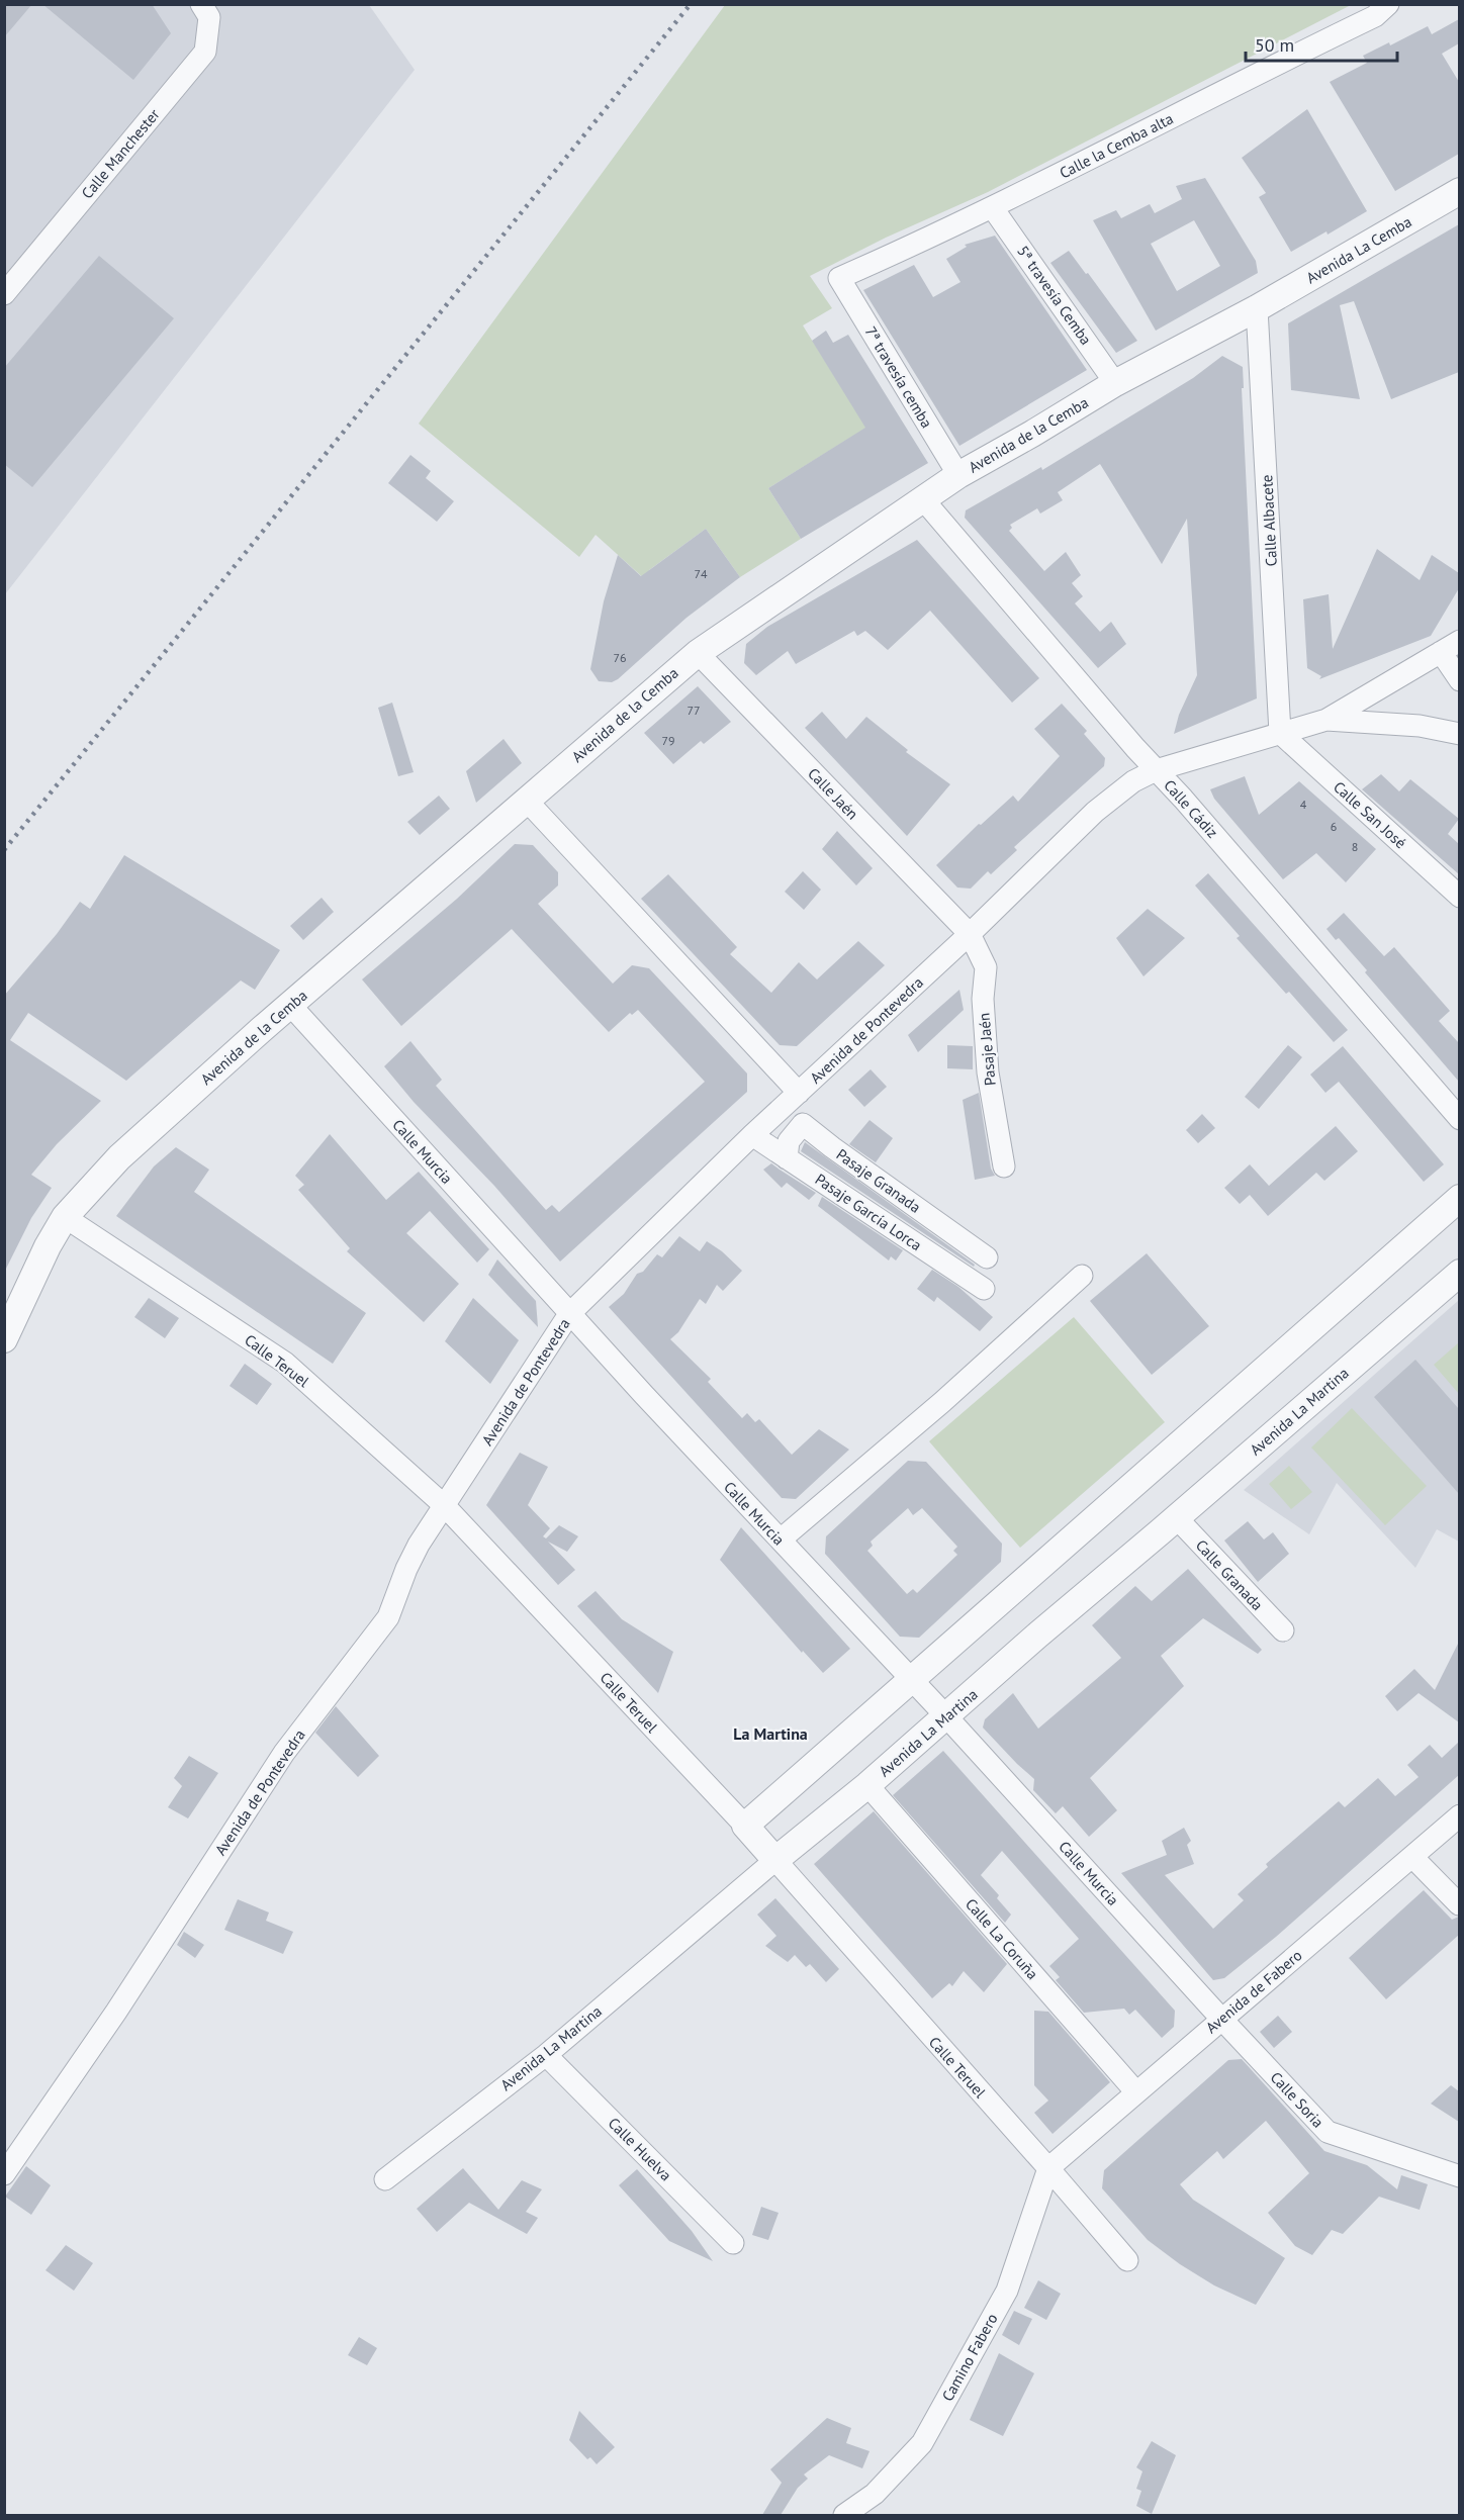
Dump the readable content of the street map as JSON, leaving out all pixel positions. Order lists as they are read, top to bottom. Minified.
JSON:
{"streets":{"street":["Calle la Cemba alta","Calle Manchester","Avenida La Cemba","5ª travesía Cemba","7ª travesía cemba","Avenida de la Cemba","Calle Albacete","Calle Jaén","Calle Cádiz","Calle San José","Avenida de Pontevedra","Pasaje Jaén","Calle Murcia","Pasaje Granada","Pasaje García Lorca","Calle Teruel","Avenida La Martina","Calle Granada","Calle La Coruña","Avenida de Fabero","Calle Soria","Calle Huelva","Camino Fabero"]},"crossings":[["Calle la Cemba alta","5ª travesía Cemba"],["Calle la Cemba alta","7ª travesía cemba"],["Avenida La Cemba","Avenida de la Cemba"],["Avenida La Cemba","Calle Albacete"],["5ª travesía Cemba","Avenida de la Cemba"],["7ª travesía cemba","Avenida de la Cemba"],["Avenida de la Cemba","Calle Albacete"],["Avenida de la Cemba","Calle Jaén"],["Avenida de la Cemba","Calle Cádiz"],["Avenida de la Cemba","Calle Murcia"],["Avenida de la Cemba","Calle Teruel"],["Calle Albacete","Calle San José"],["Calle Albacete","Avenida de Pontevedra"],["Calle Jaén","Avenida de Pontevedra"],["Calle Jaén","Pasaje Jaén"],["Calle Cádiz","Avenida de Pontevedra"],["Calle San José","Avenida de Pontevedra"],["Avenida de Pontevedra","Pasaje Jaén"],["Avenida de Pontevedra","Calle Murcia"],["Avenida de Pontevedra","Pasaje García Lorca"],["Avenida de Pontevedra","Calle Teruel"],["Calle Murcia","Avenida La Martina"],["Calle Murcia","Avenida de Fabero"],["Calle Murcia","Calle Soria"],["Pasaje Granada","Pasaje García Lorca"],["Calle Teruel","Avenida La Martina"],["Calle Teruel","Avenida de Fabero"],["Calle Teruel","Camino Fabero"],["Avenida La Martina","Calle Granada"],["Avenida La Martina","Calle La Coruña"],["Avenida La Martina","Calle Huelva"],["Calle La Coruña","Avenida de Fabero"],["Avenida de Fabero","Calle Soria"],["Avenida de Fabero","Camino Fabero"]],"districts":["La Martina"],"house_numbers":["74","76","77","79","4","6","8"],"scale_bar":"50 m"}
